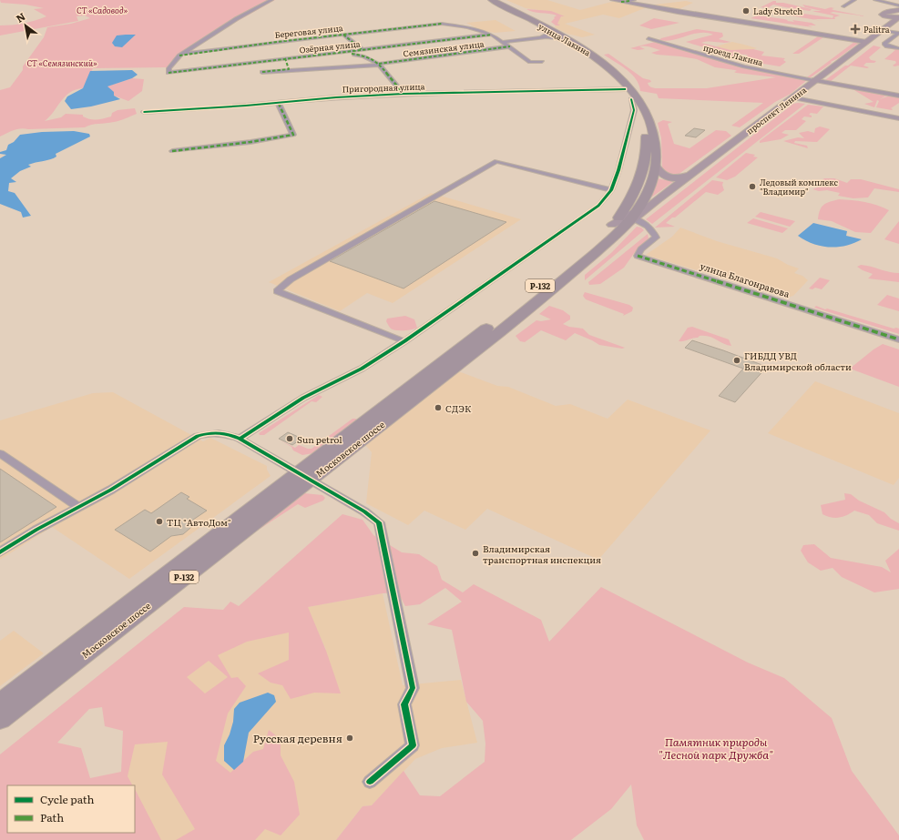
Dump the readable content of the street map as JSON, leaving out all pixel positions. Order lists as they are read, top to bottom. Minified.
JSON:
{"streets":{"highway":["улица Лакина","Р-132","Московское шоссе"],"main road":["проспект Ленина"],"street":["Береговая улица","Озёрная улица","Семязинская улица","проезд Лакина","Пригородная улица","улица Благонравова"]},"crossings":[["Береговая улица","Озёрная улица"],["Береговая улица","Семязинская улица"],["улица Лакина","Пригородная улица"],["улица Лакина","проспект Ленина"],["улица Лакина","улица Благонравова"],["улица Лакина","Московское шоссе"],["проезд Лакина","проспект Ленина"],["проспект Ленина","улица Благонравова"],["проспект Ленина","Московское шоссе"],["улица Благонравова","Московское шоссе"]],"parks":["СТ «Садовод»","СТ «Семязинский»","Памятник природы \"Лесной парк Дружба\""],"places":{"other":["Lady Stretch","Ледовый комплекс \"Владимир\"","ГИБДД УВД Владимирской области","СДЭК","Sun petrol","ТЦ \"АвтоДом\"","Владимирская транспортная инспекция","Русская деревня"],"health":["Palitra"]},"legend":["Cycle path","Path"],"north":"top left"}
